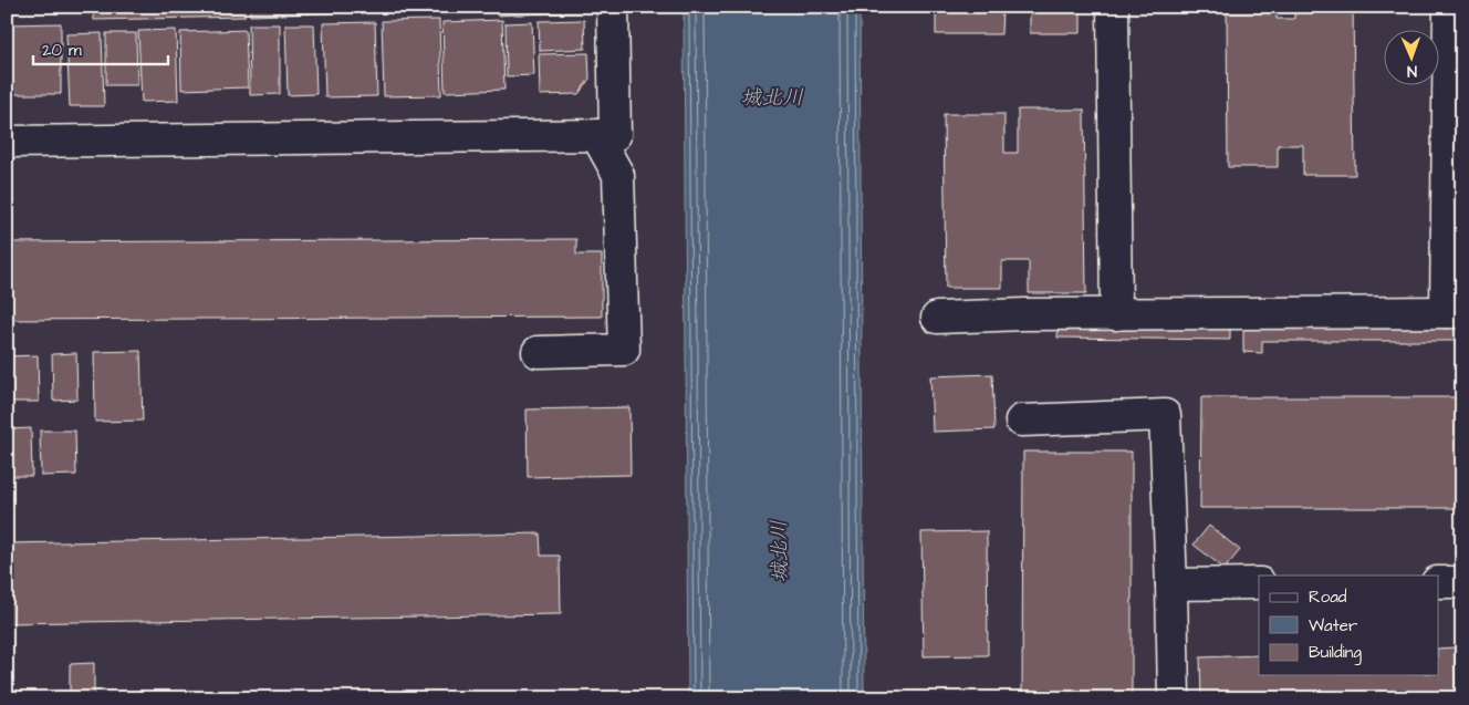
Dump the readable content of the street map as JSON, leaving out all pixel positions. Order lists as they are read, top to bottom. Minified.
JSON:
{"water":["城北川"],"legend":["Road","Water","Building"],"scale_bar":"20 m","north":"bottom"}
